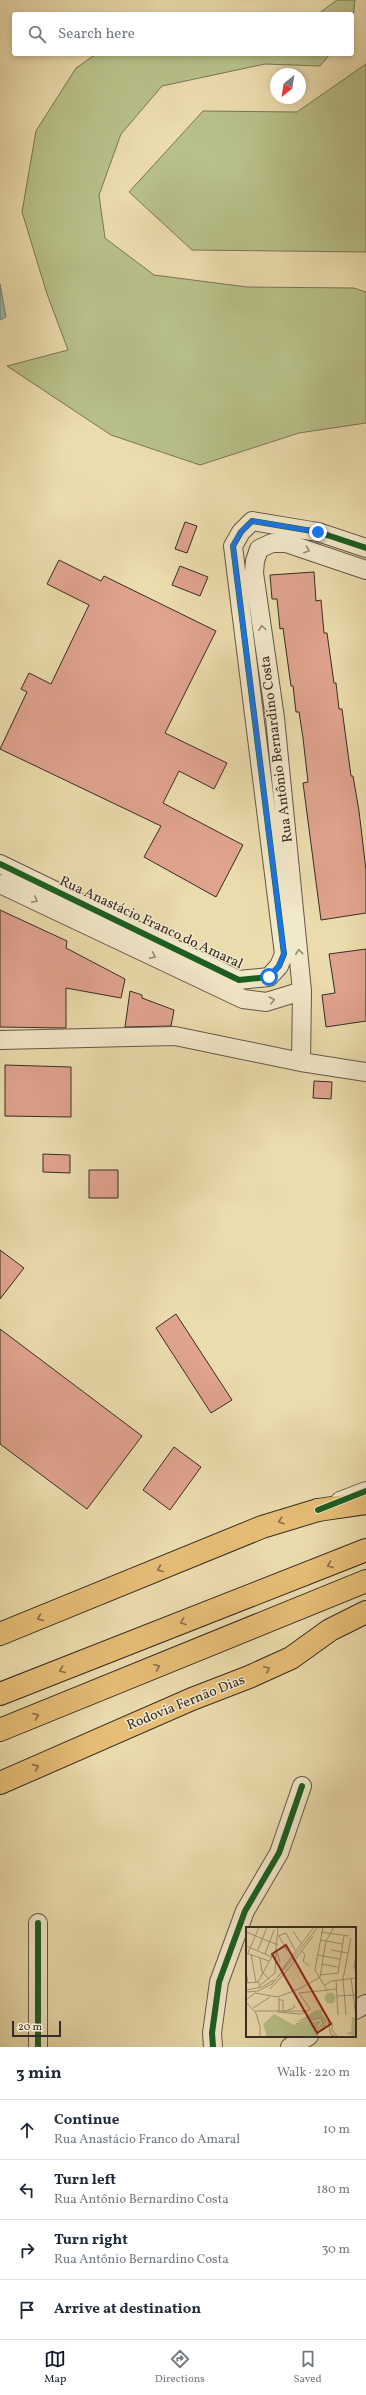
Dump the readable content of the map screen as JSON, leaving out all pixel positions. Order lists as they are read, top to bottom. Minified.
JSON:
{"streets":{"main road":["Rodovia Fernão Dias"],"street":["Rua Antônio Bernardino Costa","Rua Anastácio Franco do Amaral"]},"crossings":[["Rua Antônio Bernardino Costa","Rua Anastácio Franco do Amaral"]],"scale_bar":"20 m","north":"bottom left","page":{"search":"Search here","scale":"20 m","heading":["3 min","Walk · 220 m"],"list":[["Continue","Rua Anastácio Franco do Amaral","10 m"],["Turn left","Rua Antônio Bernardino Costa","180 m"],["Turn right","Rua Antônio Bernardino Costa","30 m"],"Arrive at destination"],"nav":["Map","Directions","Saved"]}}
